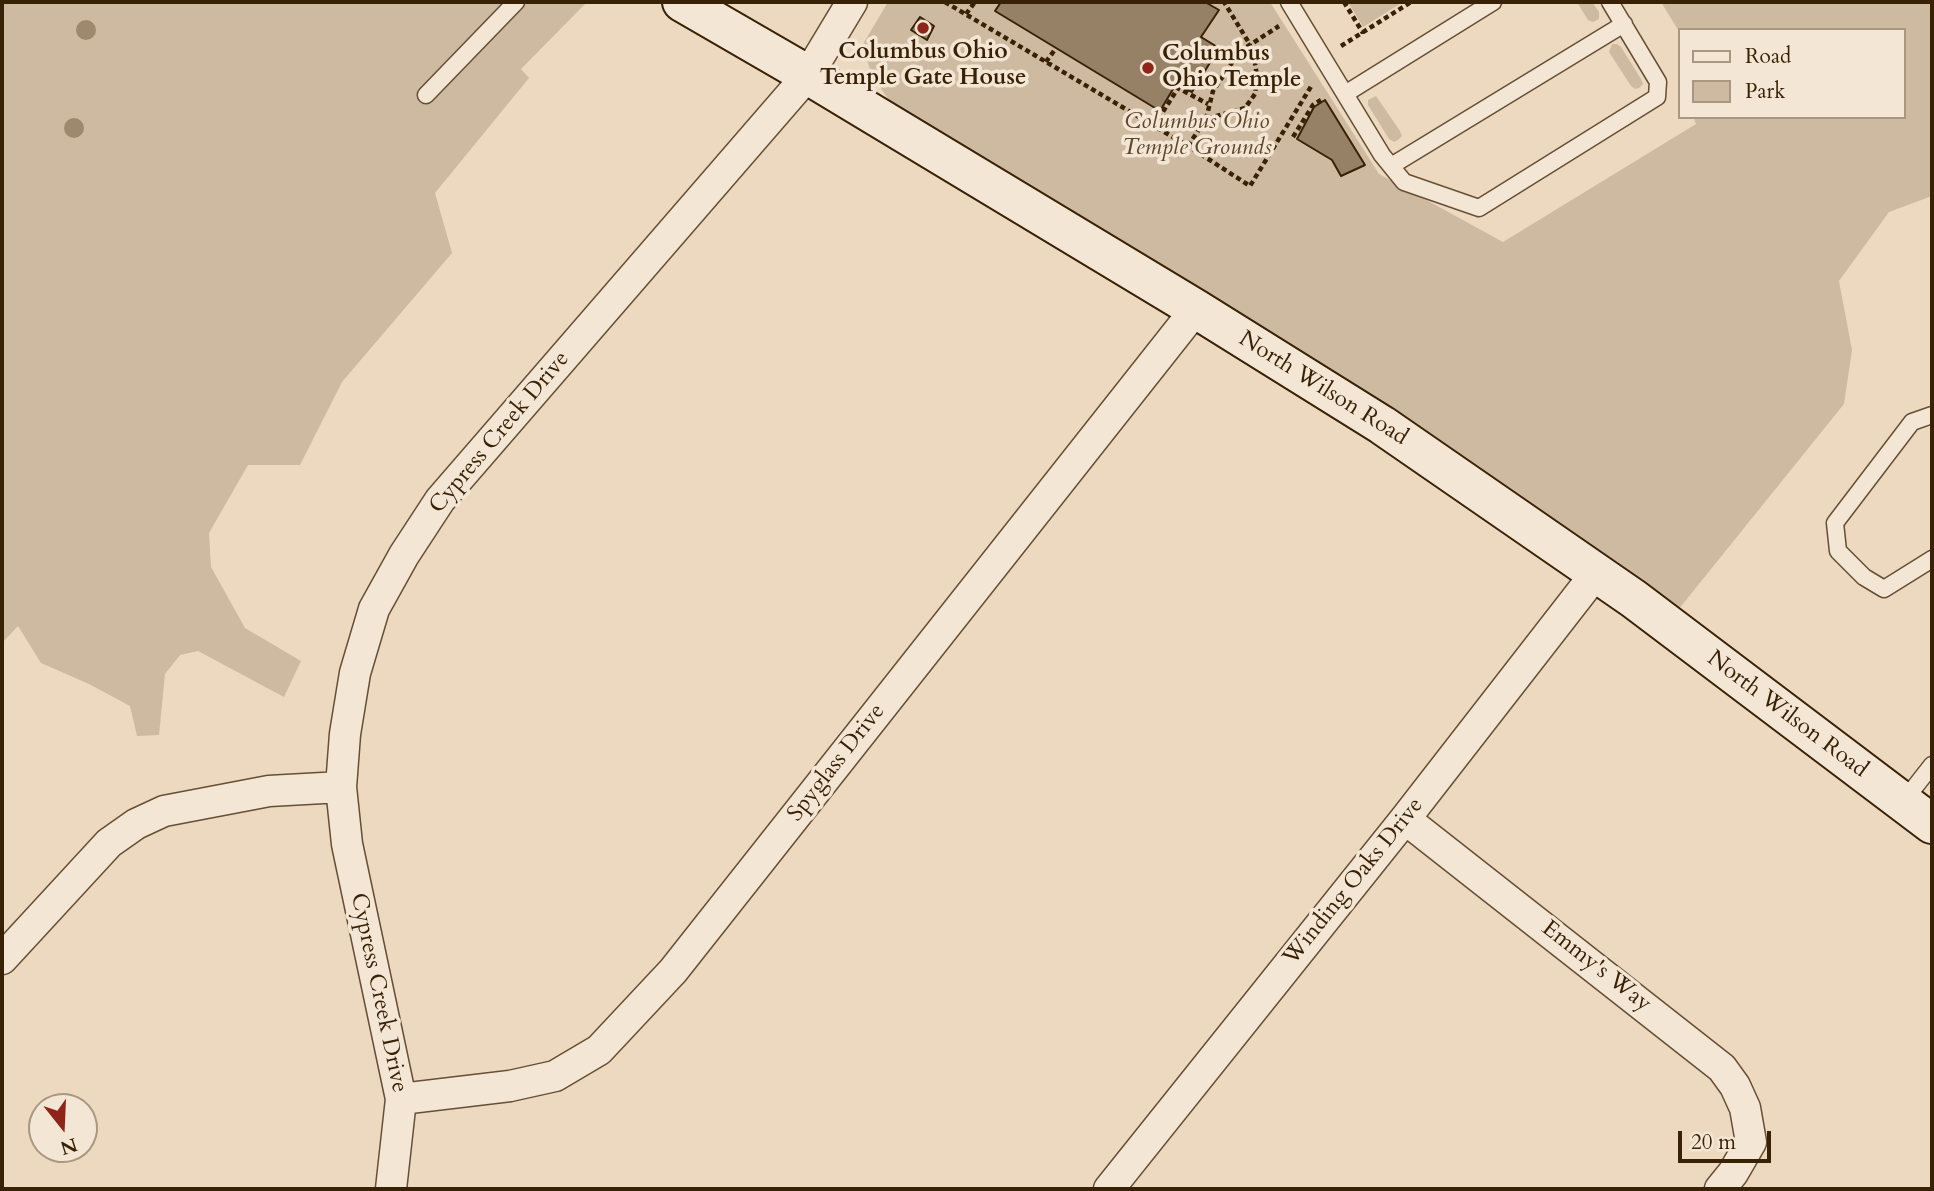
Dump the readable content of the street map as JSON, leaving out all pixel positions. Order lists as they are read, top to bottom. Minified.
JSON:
{"streets":{"main road":["North Wilson Road"],"street":["Cypress Creek Drive","Spyglass Drive","Winding Oaks Drive","Emmy's Way"]},"crossings":[["North Wilson Road","Cypress Creek Drive"],["North Wilson Road","Spyglass Drive"],["North Wilson Road","Winding Oaks Drive"],["Cypress Creek Drive","Spyglass Drive"],["Winding Oaks Drive","Emmy's Way"]],"parks":["Columbus Ohio Temple Grounds"],"places":["Columbus Ohio Temple Gate House","Columbus Ohio Temple"],"legend":["Road","Park"],"scale_bar":"20 m","north":"bottom"}
